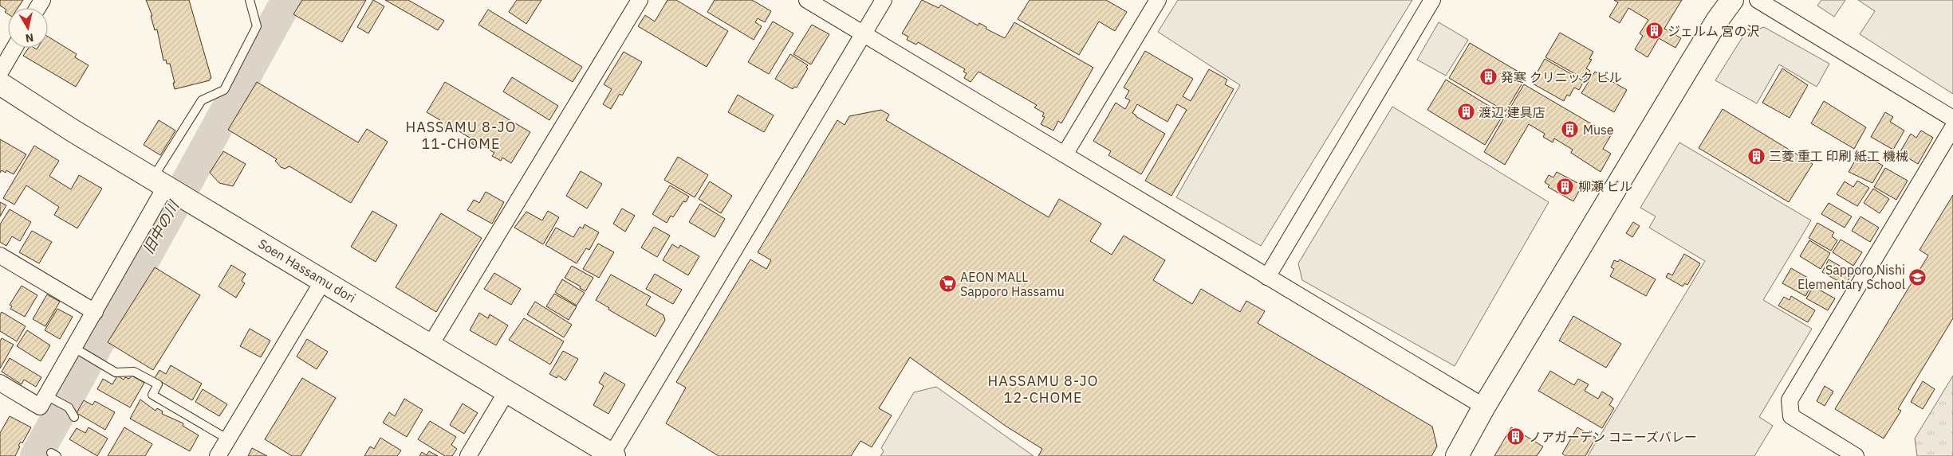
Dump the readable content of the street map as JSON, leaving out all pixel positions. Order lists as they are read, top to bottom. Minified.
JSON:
{"streets":{"street":["Soen Hassamu dori"]},"districts":["HASSAMU 8-JO 11-CHOME","HASSAMU 8-JO 12-CHOME"],"water":["旧中の川"],"places":{"building":["ジェルム 宮の沢","発寒 クリニック ビル","渡辺 建具店","Muse","三菱 重工 印刷 紙工 機械","柳瀬 ビル","ノアガーデン コニーズバレー"],"school or university":["Sapporo Nishi Elementary School"],"supermarket":["AEON MALL Sapporo Hassamu"]},"north":"bottom"}
